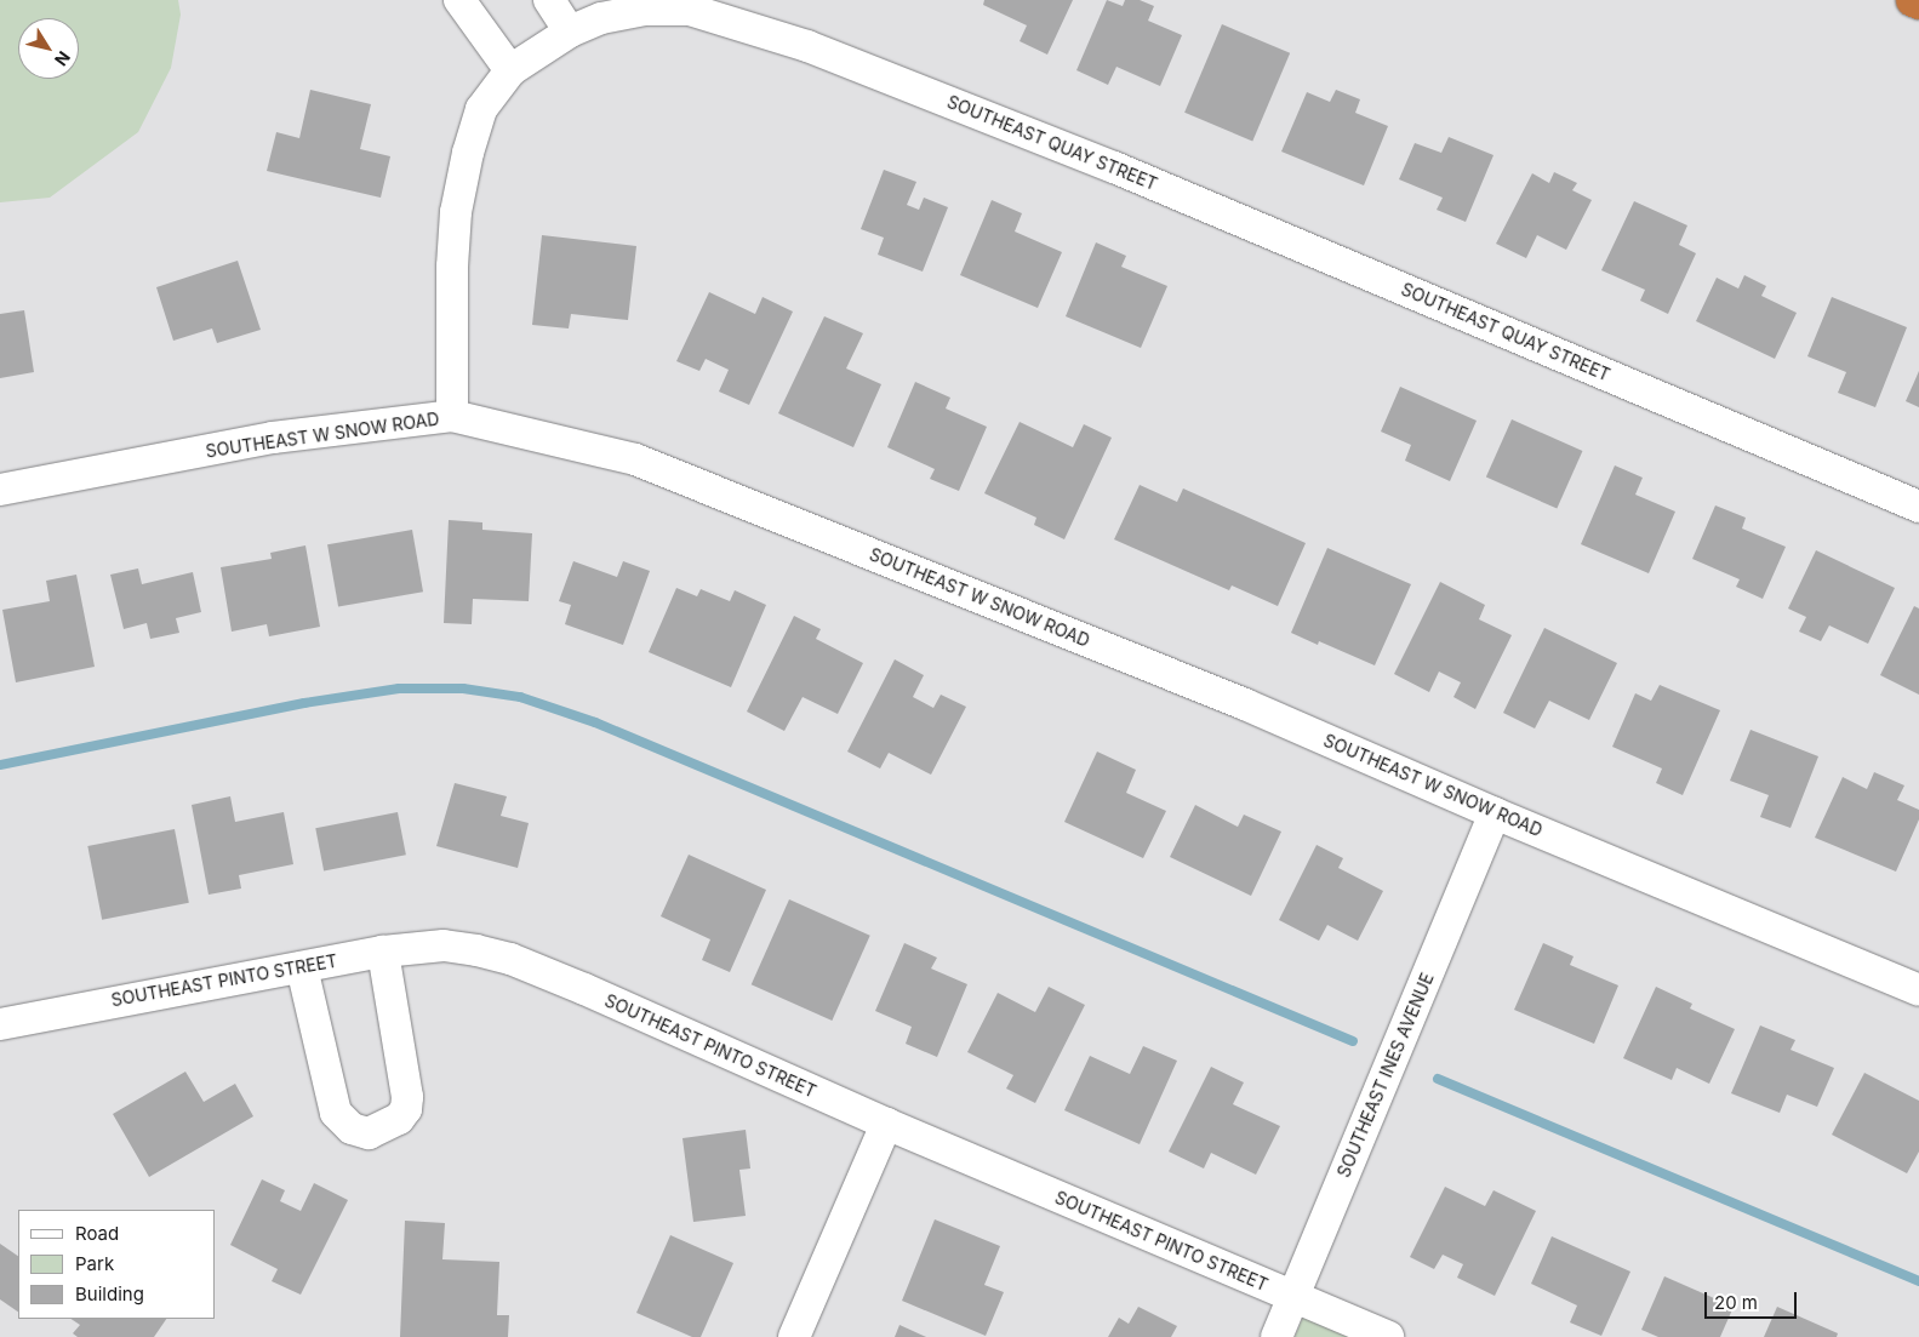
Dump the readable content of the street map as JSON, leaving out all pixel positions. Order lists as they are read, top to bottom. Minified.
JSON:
{"streets":{"street":["SOUTHEAST QUAY STREET","SOUTHEAST W SNOW ROAD","SOUTHEAST PINTO STREET","SOUTHEAST INES AVENUE"]},"crossings":[["SOUTHEAST QUAY STREET","SOUTHEAST W SNOW ROAD"],["SOUTHEAST W SNOW ROAD","SOUTHEAST INES AVENUE"],["SOUTHEAST PINTO STREET","SOUTHEAST INES AVENUE"]],"legend":["Road","Park","Building"],"scale_bar":"20 m","north":"bottom right"}
